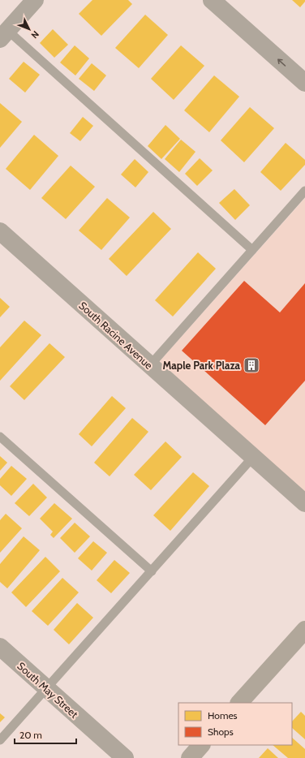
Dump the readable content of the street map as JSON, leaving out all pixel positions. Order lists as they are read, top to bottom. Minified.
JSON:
{"streets":{"street":["South Racine Avenue","South May Street"]},"places":{"building":["Maple Park Plaza"]},"legend":["Homes","Shops"],"scale_bar":"20 m","north":"bottom right"}
